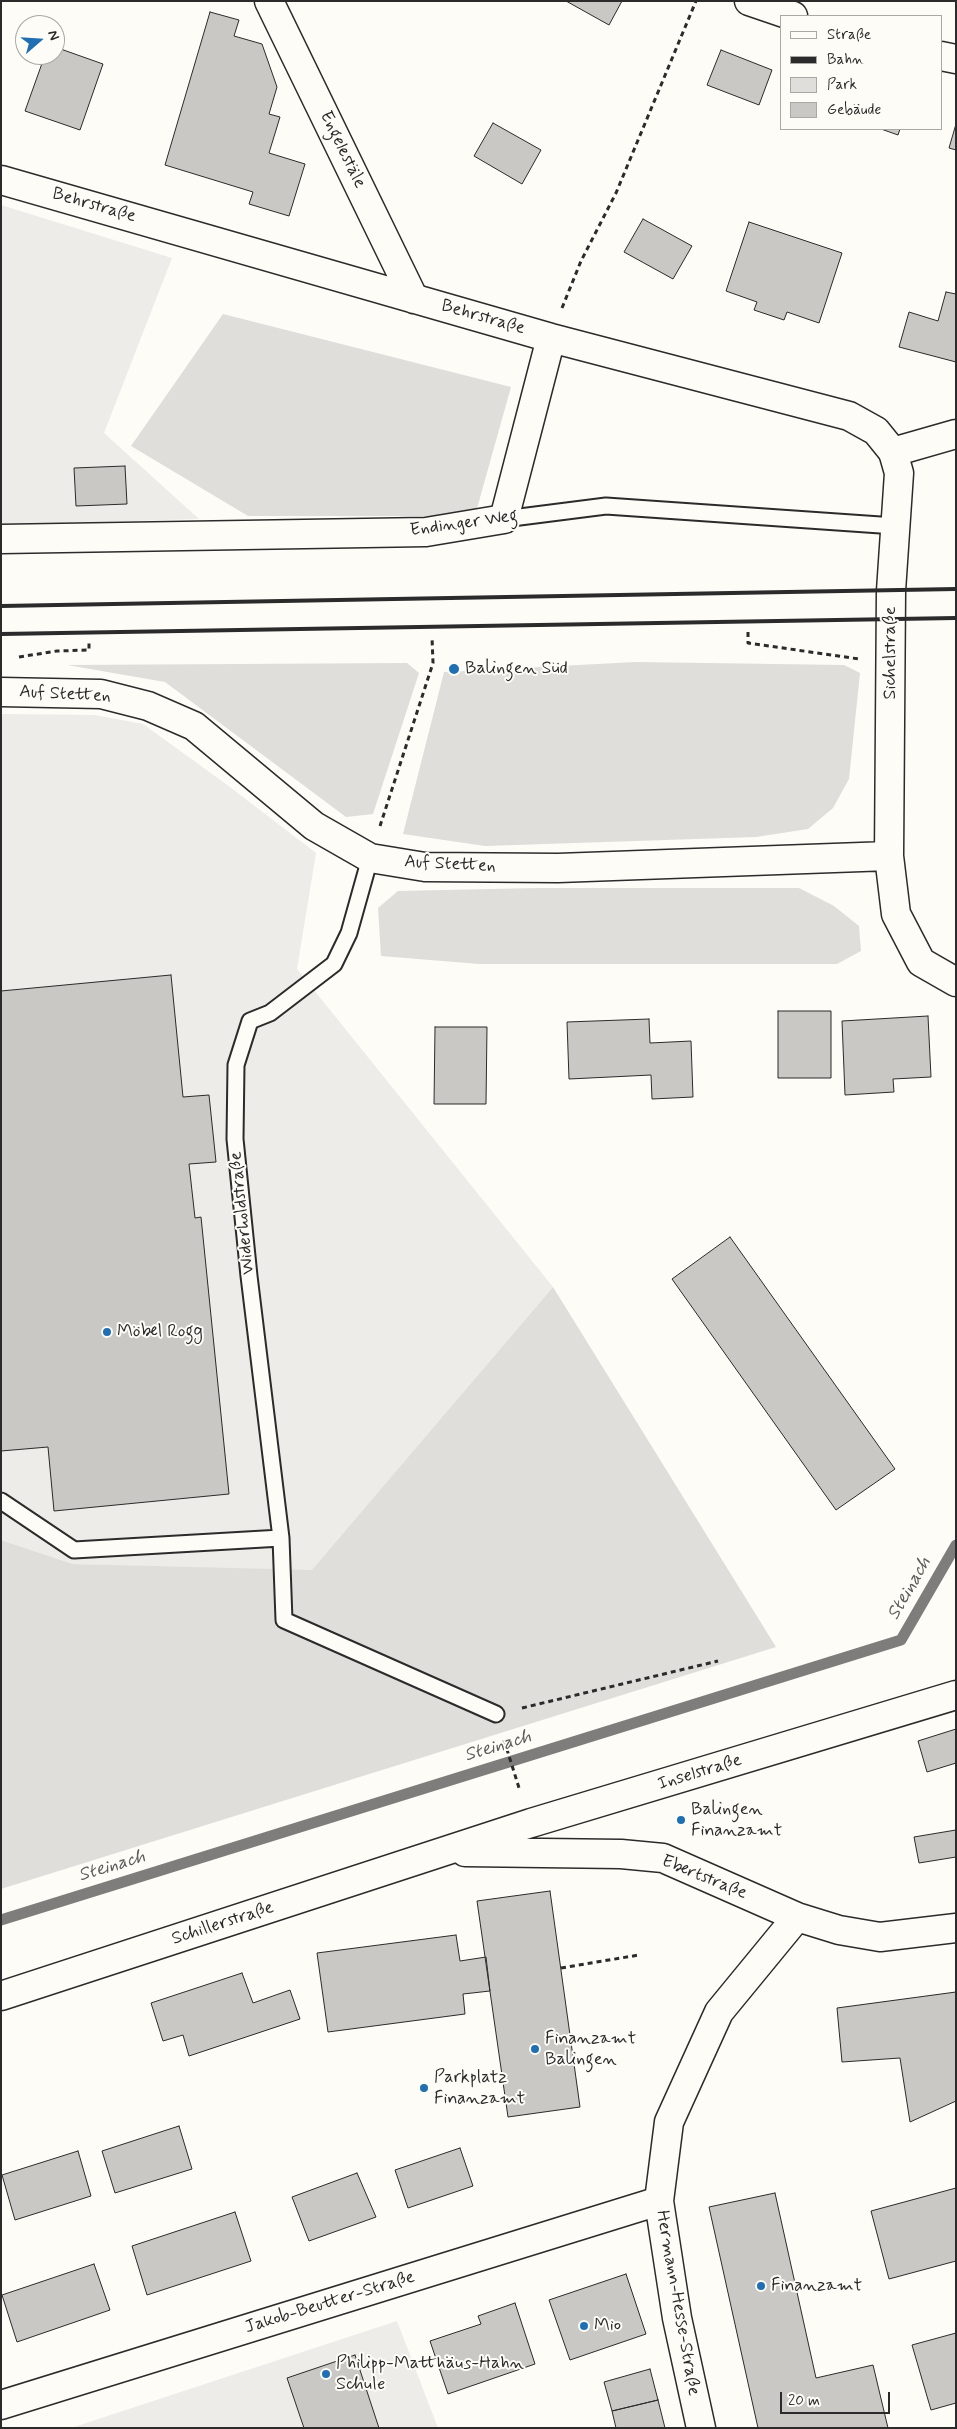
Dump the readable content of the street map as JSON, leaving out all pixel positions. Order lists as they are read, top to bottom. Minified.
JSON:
{"streets":{"street":["Engelestäle","Behrstraße","Endinger Weg","Sichelstraße","Auf Stetten","Inselstraße","Ebertstraße","Schillerstraße","Jakob-Beutter-Straße","Hermann-Hesse-Straße"],"lane":["Widerholdstraße"]},"crossings":[["Engelestäle","Behrstraße"],["Behrstraße","Sichelstraße"],["Endinger Weg","Sichelstraße"],["Sichelstraße","Auf Stetten"],["Auf Stetten","Widerholdstraße"],["Inselstraße","Ebertstraße"],["Inselstraße","Schillerstraße"],["Ebertstraße","Schillerstraße"],["Ebertstraße","Hermann-Hesse-Straße"],["Jakob-Beutter-Straße","Hermann-Hesse-Straße"]],"water":["Steinach"],"places":["Balingen Süd","Möbel Rogg","Balingen Finanzamt","Finanzamt Balingen","Parkplatz Finanzamt","Finanzamt","Mio","Philipp-Matthäus-Hahn Schule"],"legend":["Straße","Bahn","Park","Gebäude"],"scale_bar":"20 m","north":"right"}
